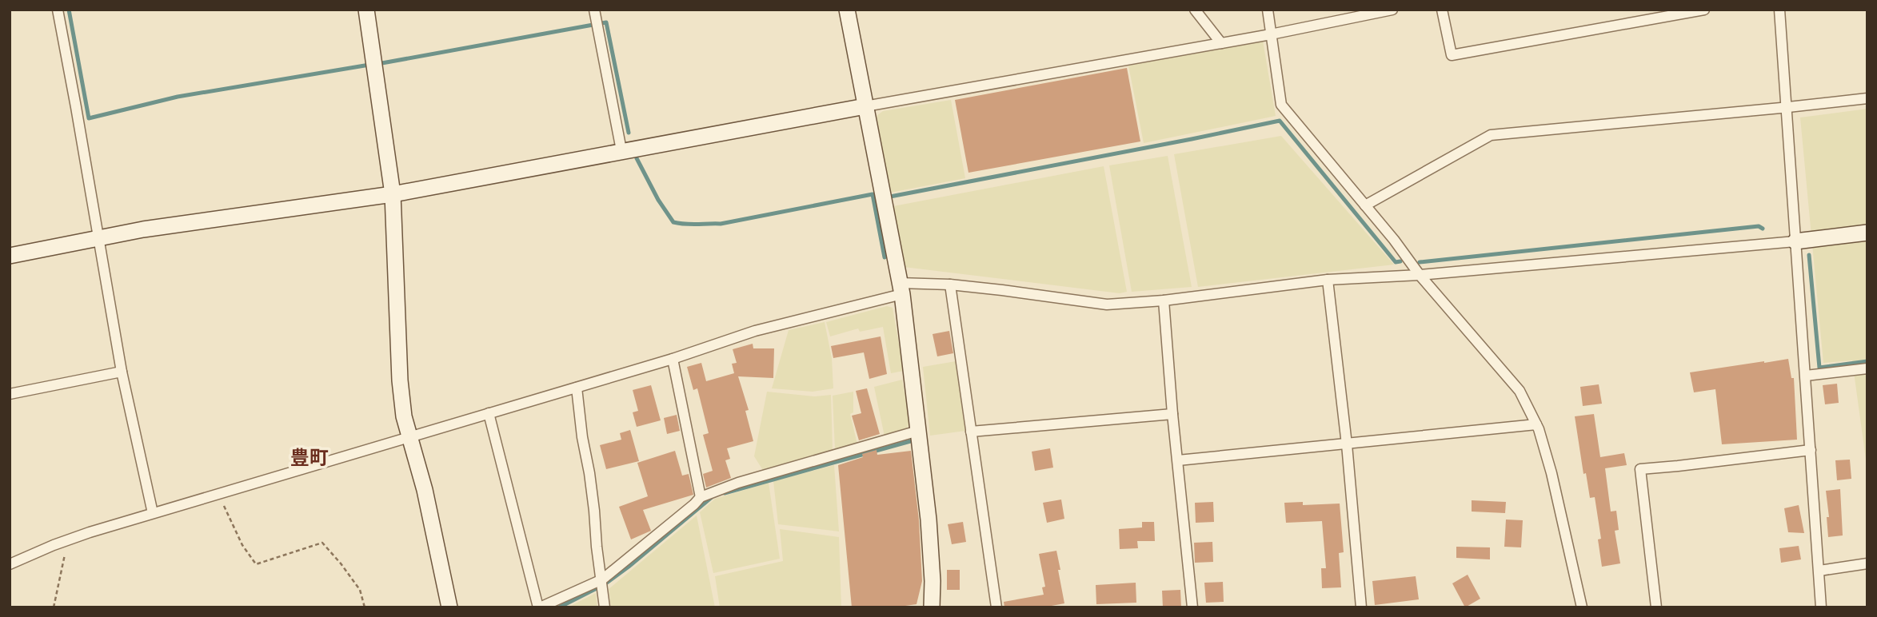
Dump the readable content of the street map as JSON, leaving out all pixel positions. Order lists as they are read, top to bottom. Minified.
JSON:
{"districts":["豊町"]}
